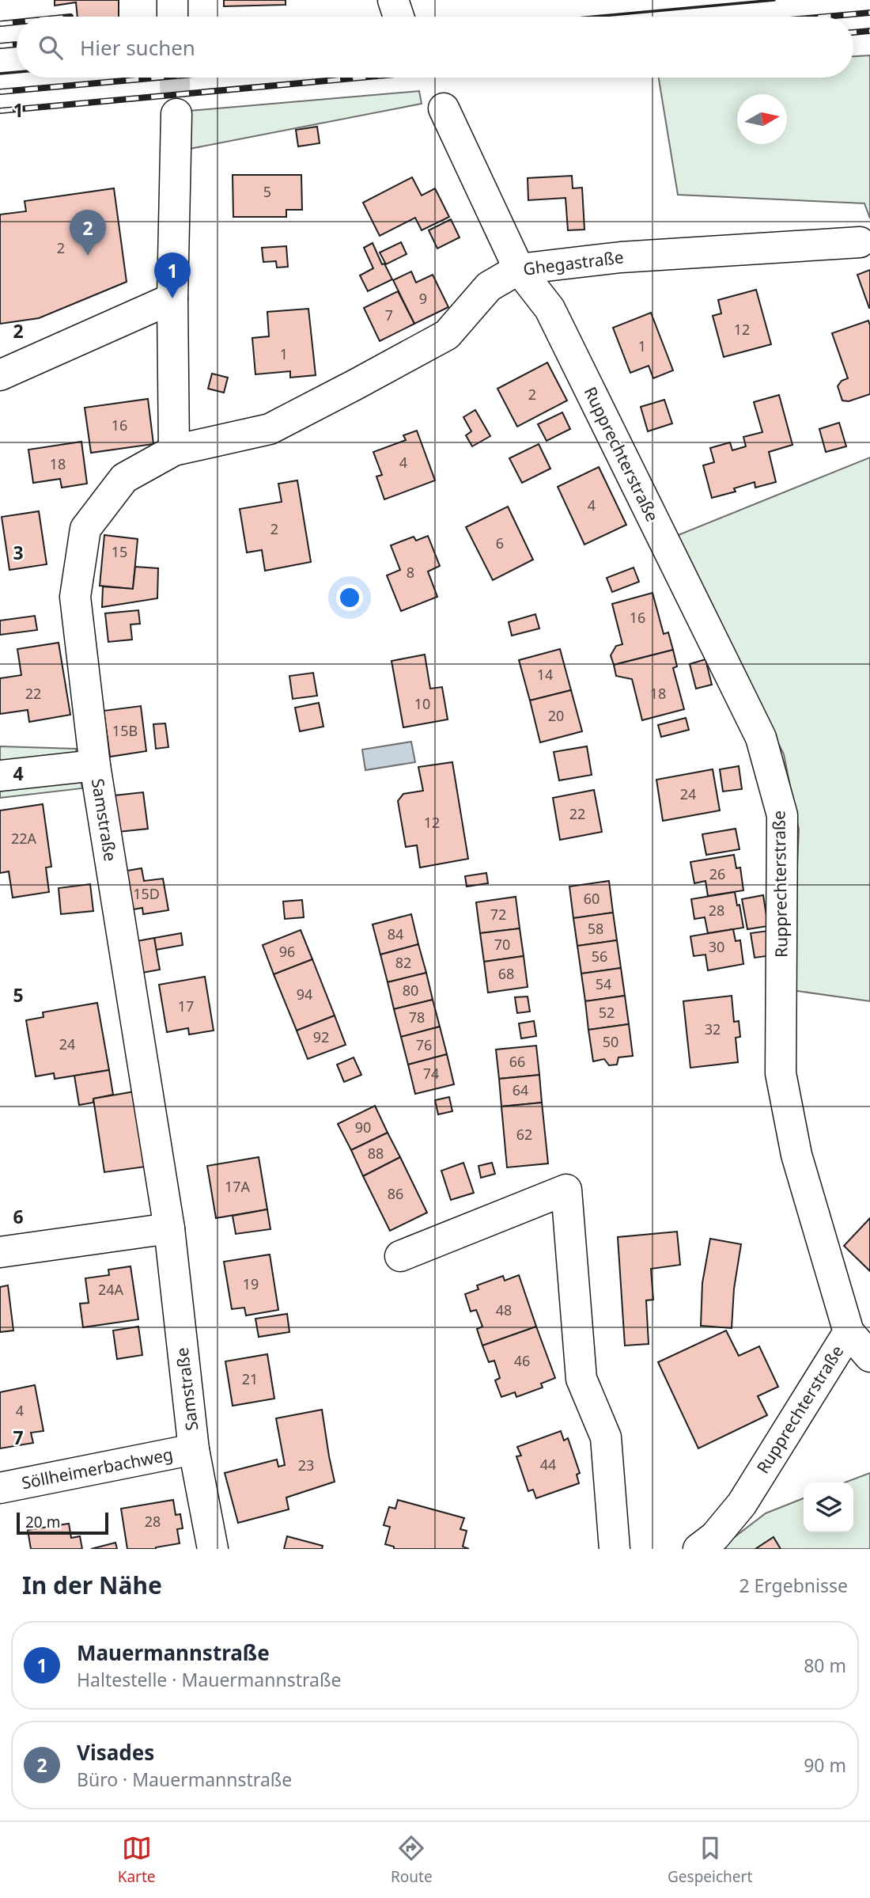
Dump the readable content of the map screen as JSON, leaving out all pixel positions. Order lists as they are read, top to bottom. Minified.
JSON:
{"streets":{"street":["Ghegastraße","Rupprechterstraße","Samstraße","Söllheimerbachweg"]},"crossings":[["Ghegastraße","Rupprechterstraße"],["Ghegastraße","Samstraße"],["Samstraße","Söllheimerbachweg"]],"house_numbers":["5","2","9","7","12","1","1","2","16","4","18","4","2","6","15","8","16","14","22","18","10","20","15B","24","22","12","22A","26","15D","60","28","72","58","84","70","30","96","56","82","68","54","80","94","17","52","78","32","92","50","24","76","66","74","64","90","62","88","17A","86","19","24A","48","46","21","4","44","23","28"],"scale_bar":"20 m","north":"right","page":{"search":"Hier suchen","pins":["2","1"],"scale":"20 m","heading":["In der Nähe","2 Ergebnisse"],"list":[{"mark":"1","name":"Mauermannstraße","note":"Haltestelle · Mauermannstraße","value":"80 m"},{"mark":"2","name":"Visades","note":"Büro · Mauermannstraße","value":"90 m"}],"nav":["Karte","Route","Gespeichert"]},"grid":{"rows":["1","2","3","4","5","6","7"]}}
